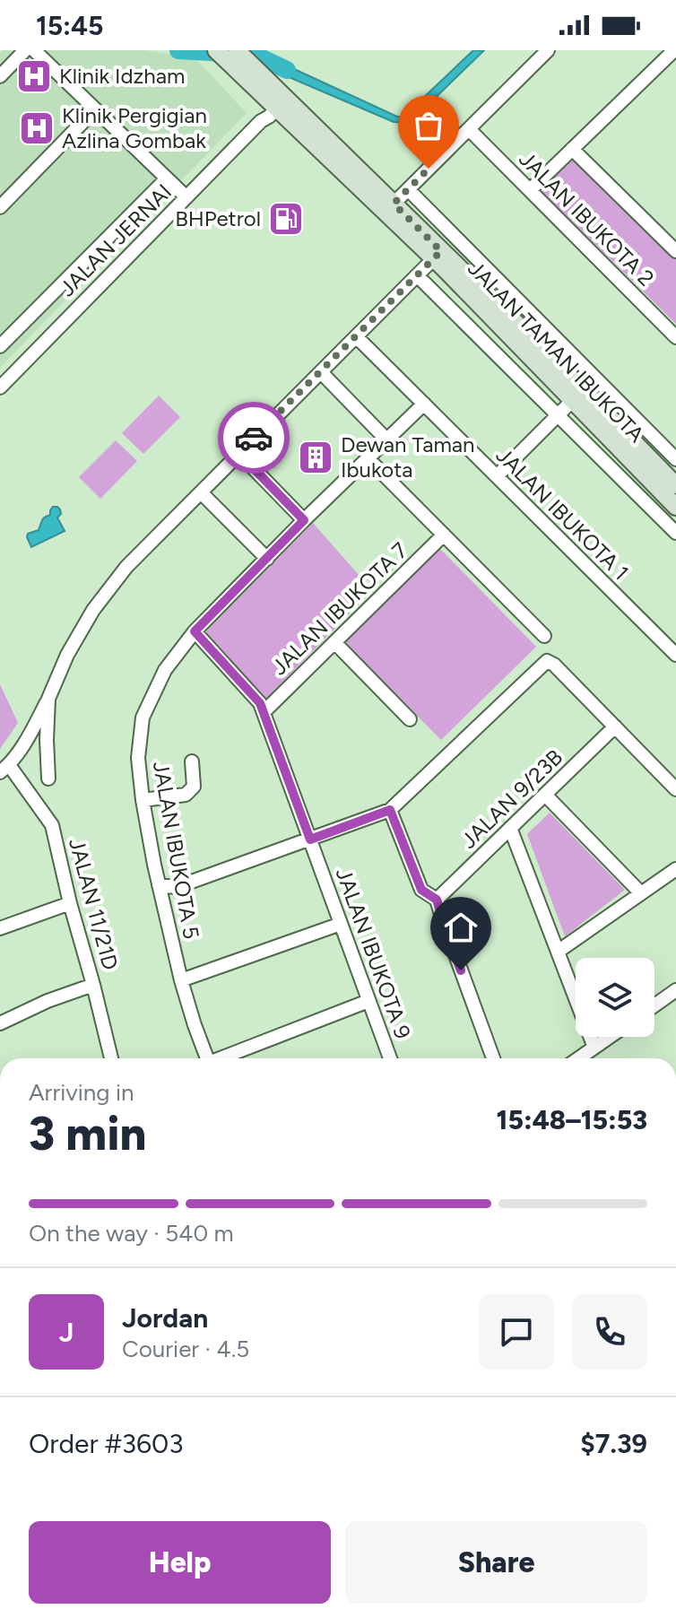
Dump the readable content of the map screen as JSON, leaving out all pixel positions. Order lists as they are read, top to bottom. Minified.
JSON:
{"streets":{"main road":["JALAN TAMAN IBUKOTA"],"street":["JALAN IBUKOTA 2","JALAN JERNAI","JALAN IBUKOTA 1","JALAN IBUKOTA 7","JALAN 9/23B","JALAN IBUKOTA 5","JALAN 11/21D","JALAN IBUKOTA 9"]},"crossings":[["JALAN JERNAI","JALAN TAMAN IBUKOTA"],["JALAN IBUKOTA 1","JALAN IBUKOTA 5"],["JALAN IBUKOTA 7","JALAN IBUKOTA 9"],["JALAN IBUKOTA 5","JALAN IBUKOTA 9"]],"places":{"hospital":["Klinik Idzham","Klinik Pergigian Azlina Gombak"],"fuel station":["BHPetrol"],"building":["Dewan Taman Ibukota"]},"page":{"status":"15:45","heading":["3 min","Arriving in","15:48–15:53"],"panel":["Jordan","Courier · 4.5","Order #3603","$7.39"],"bar":"On the way · 540 m","round":"J","buttons":["Help","Share"]}}
